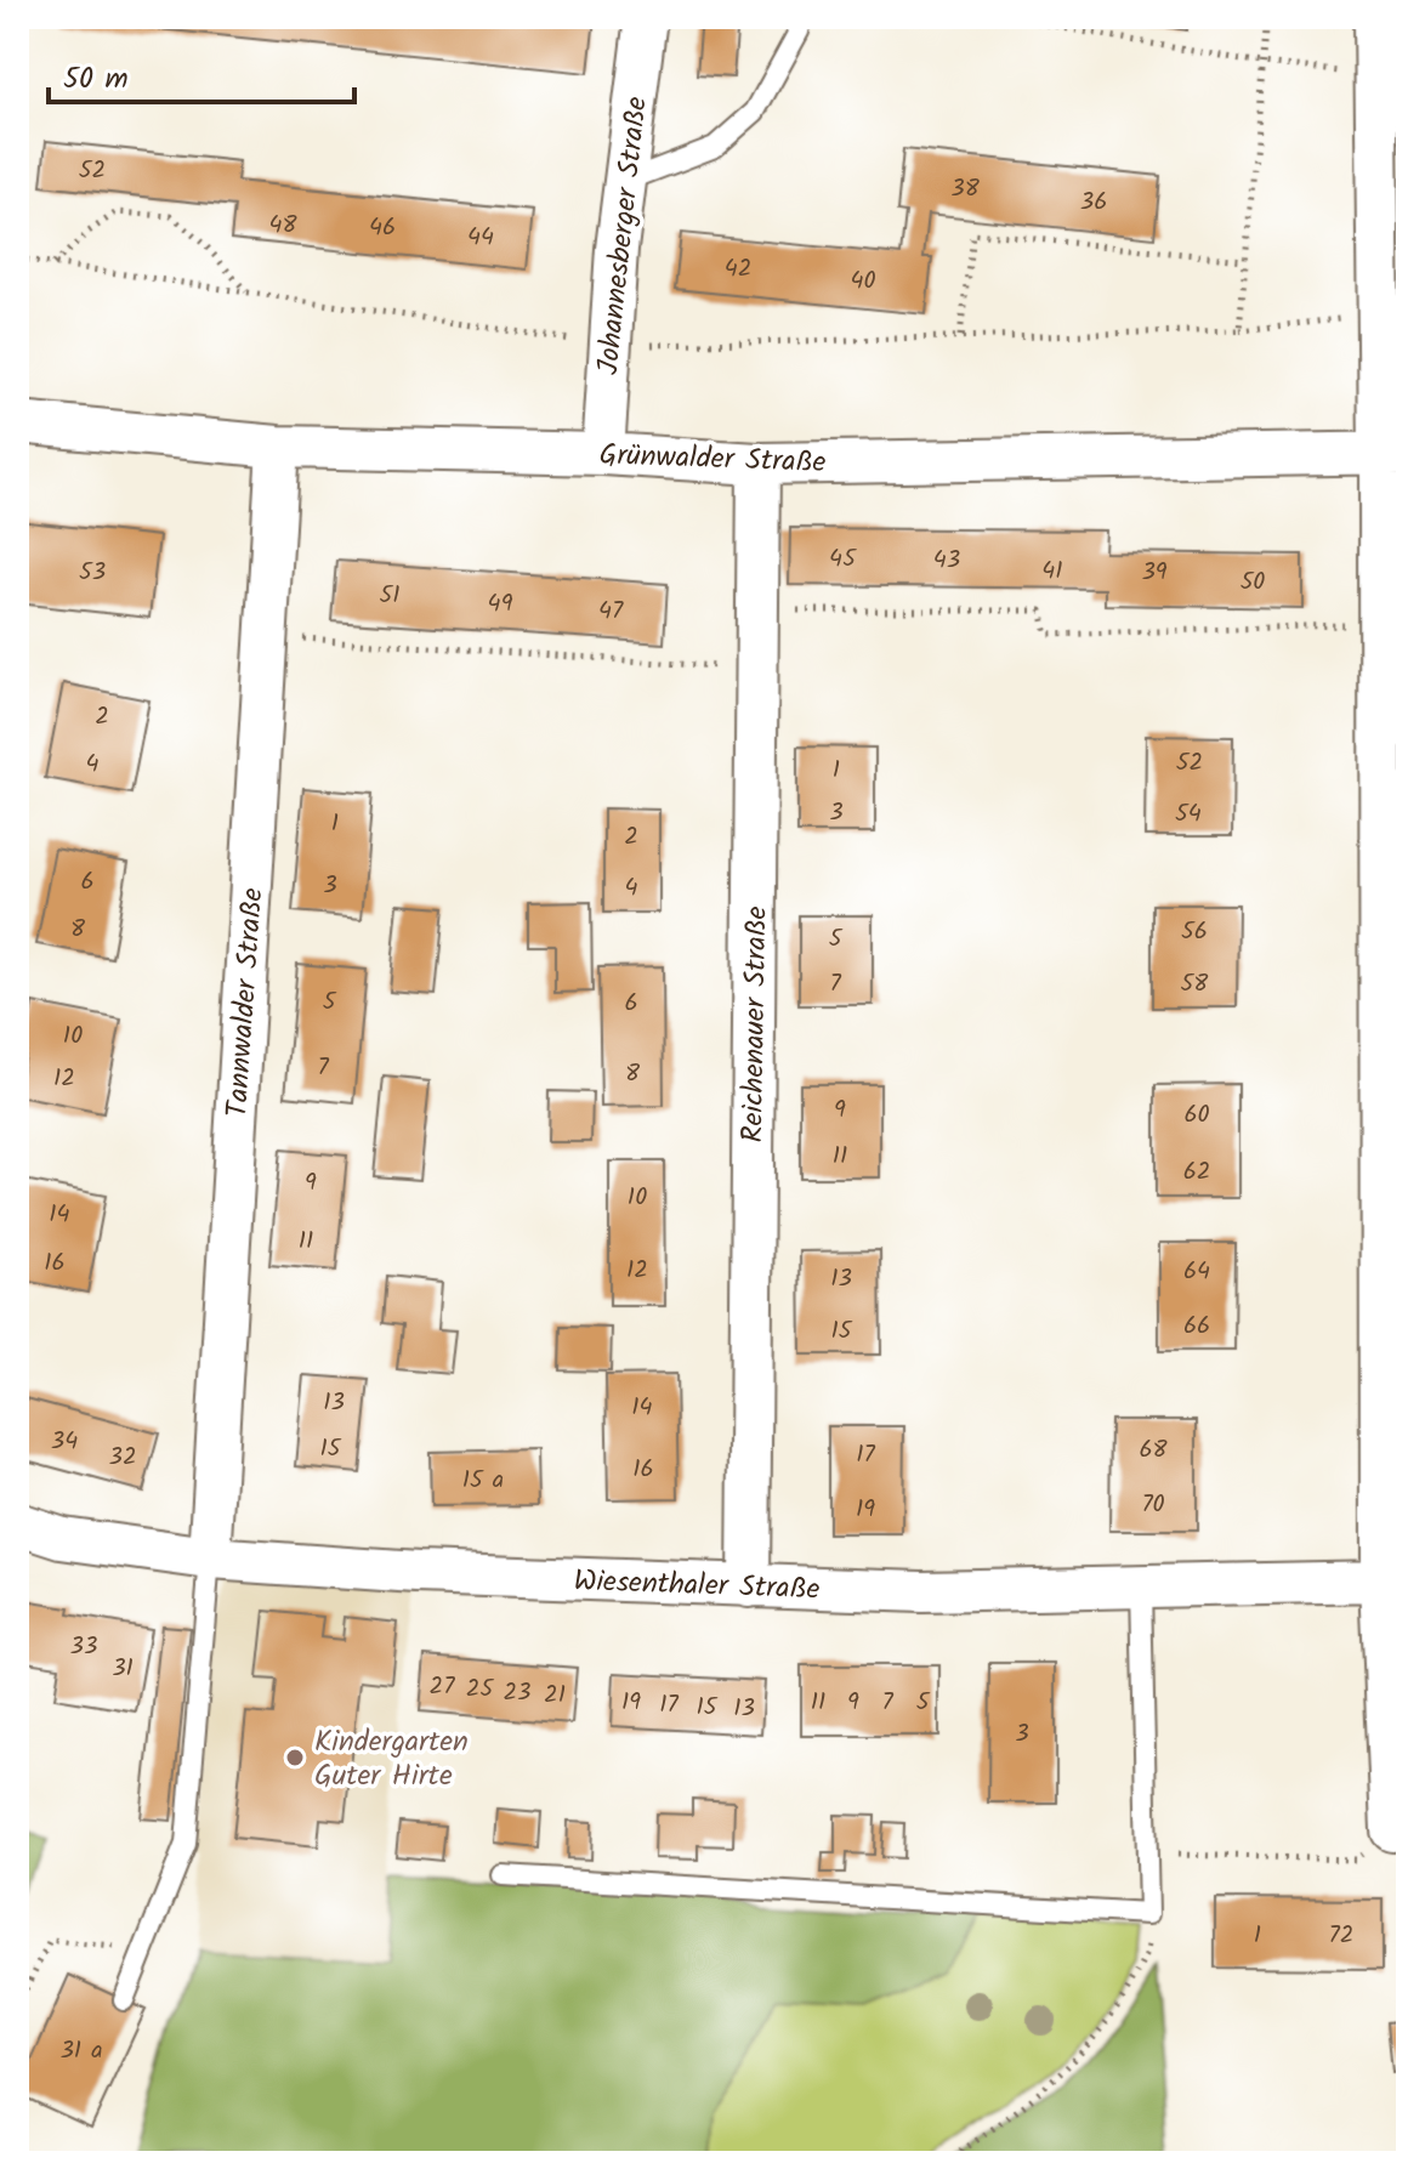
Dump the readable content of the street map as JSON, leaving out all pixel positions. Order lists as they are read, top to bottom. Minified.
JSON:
{"streets":{"street":["Johannesberger Straße","Grünwalder Straße","Tannwalder Straße","Reichenauer Straße","Wiesenthaler Straße"]},"crossings":[["Johannesberger Straße","Grünwalder Straße"],["Grünwalder Straße","Tannwalder Straße"],["Grünwalder Straße","Reichenauer Straße"],["Tannwalder Straße","Wiesenthaler Straße"],["Reichenauer Straße","Wiesenthaler Straße"]],"places":["Kindergarten Guter Hirte"],"house_numbers":["52","38","36","48","46","44","42","40","45","43","41","53","39","50","51","49","47","2","52","4","1","3","54","1","2","6","3","4","8","56","5","7","58","5","6","10","7","8","12","9","60","11","62","9","10","14","11","16","12","64","13","66","15","13","14","34","15","68","17","32","16","15 a","70","19","33","31","27","25","23","21","19","11","9","7","5","17","15","13","3","1","72","31 a"],"scale_bar":"50 m"}
